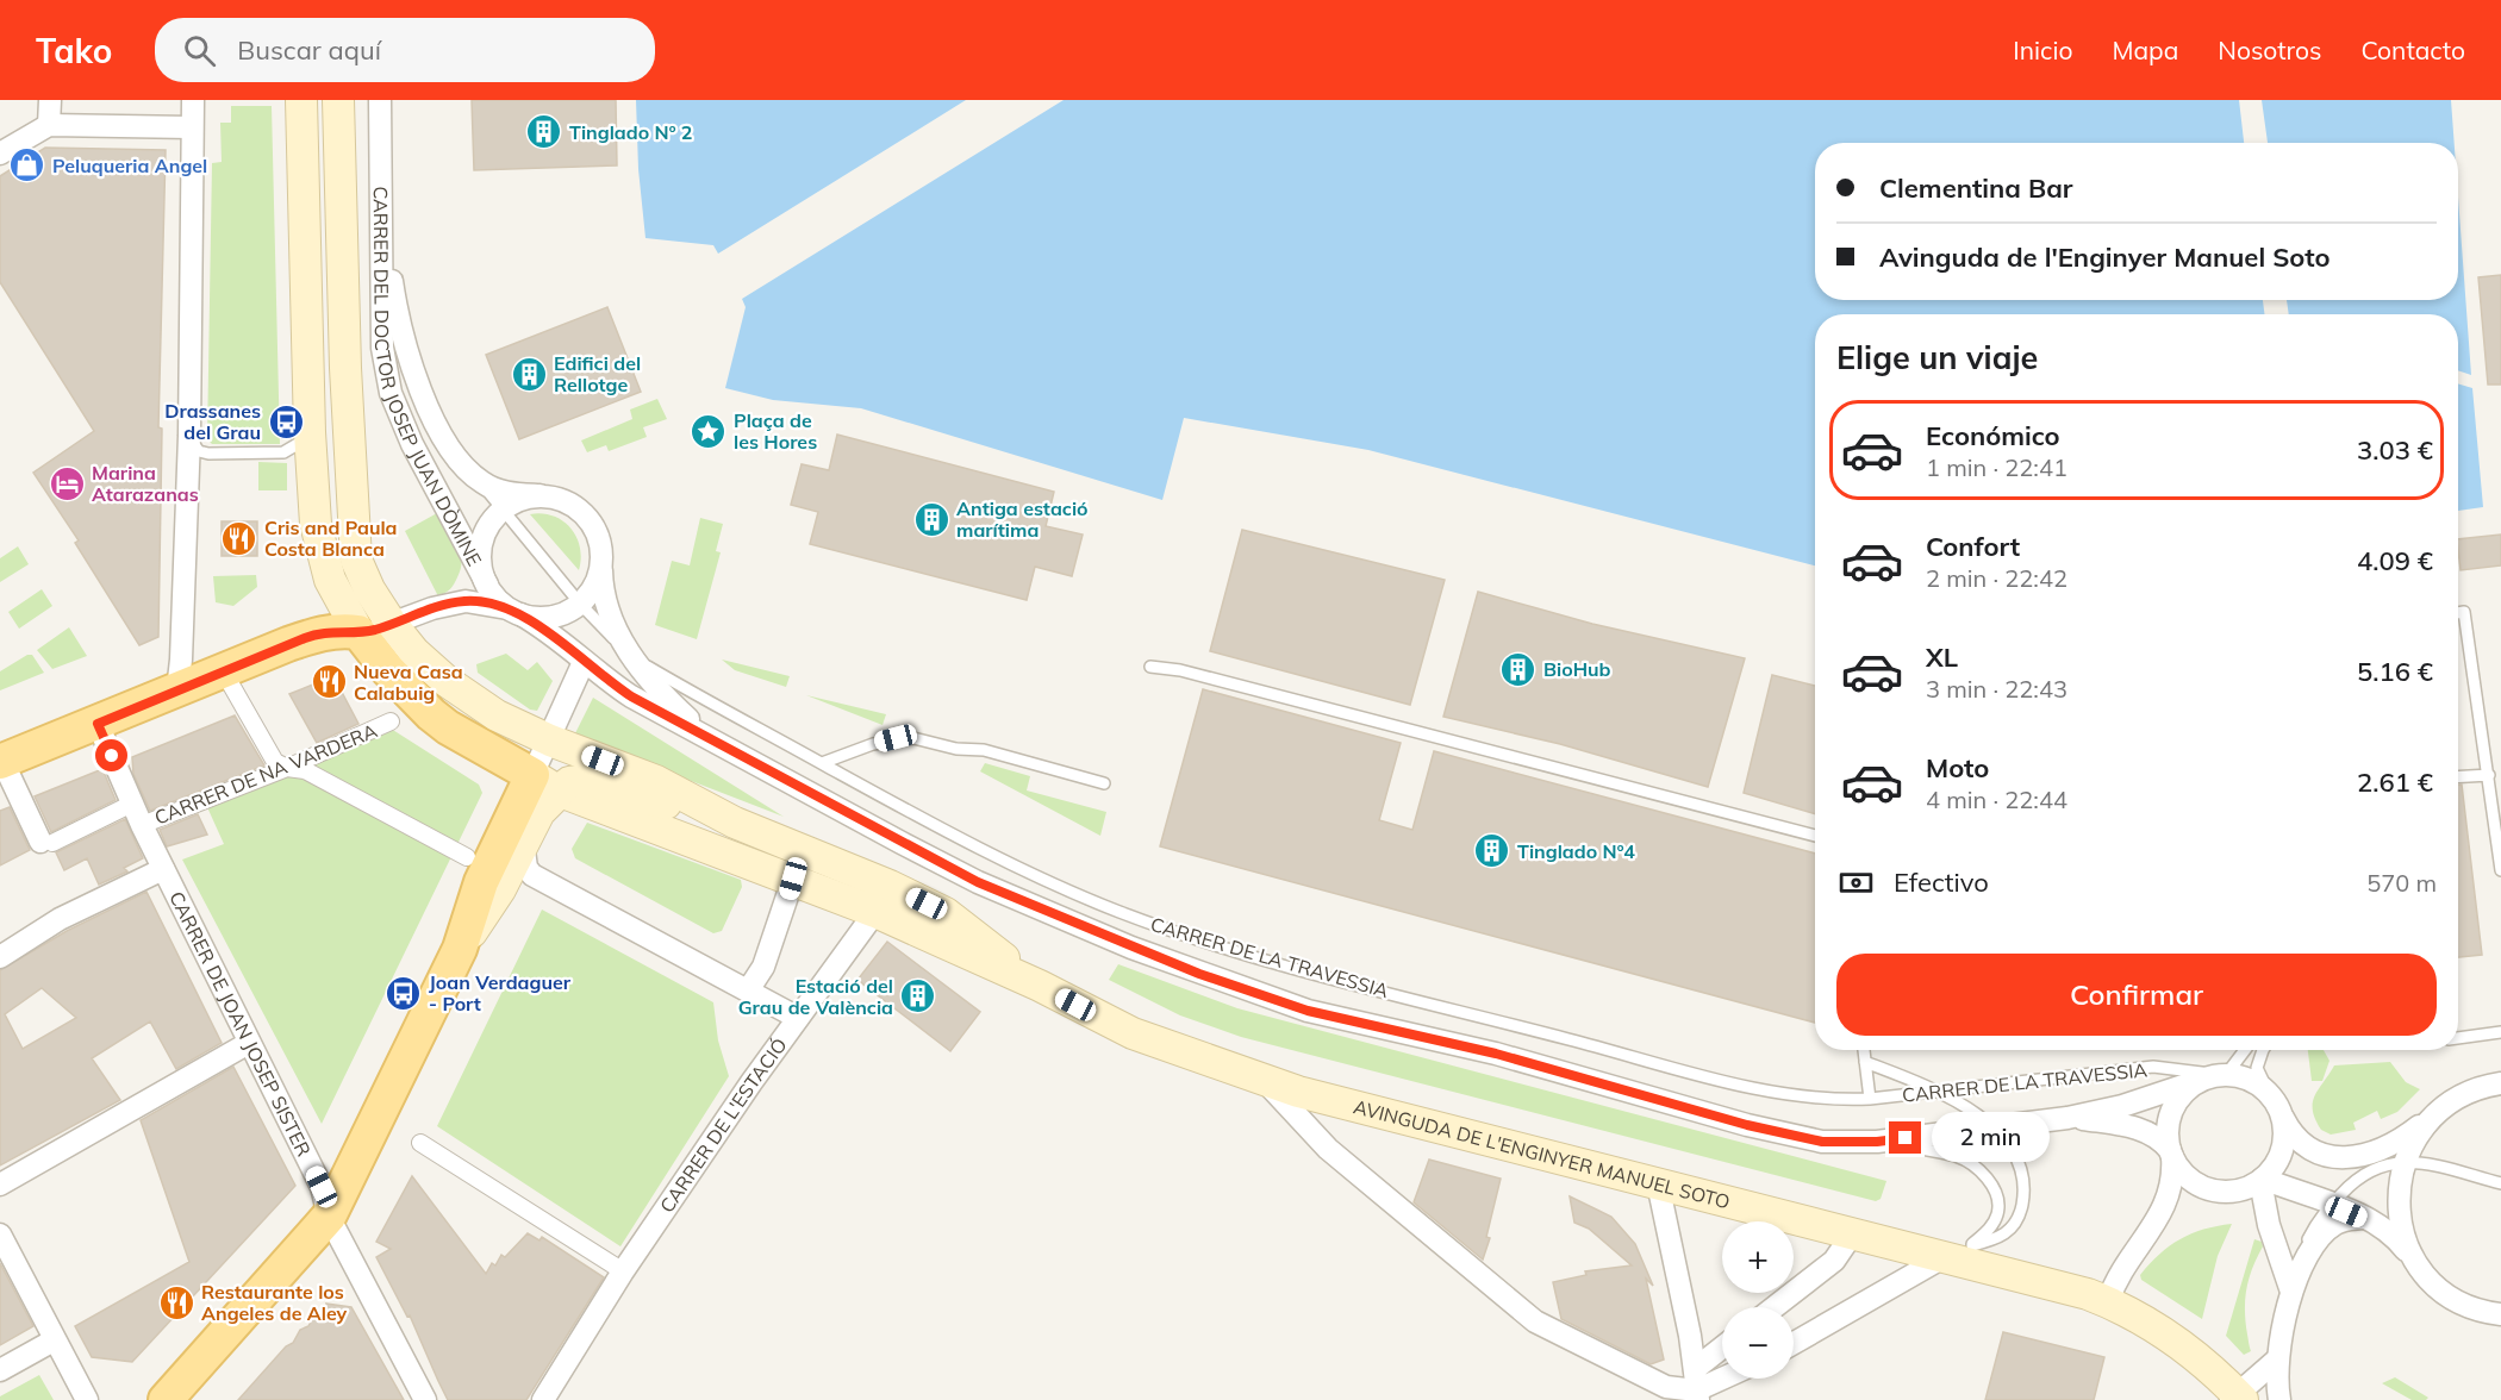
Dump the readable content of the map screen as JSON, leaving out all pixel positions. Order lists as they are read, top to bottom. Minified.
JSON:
{"streets":{"main road":["AVINGUDA DE L'ENGINYER MANUEL SOTO"],"street":["CARRER DEL DOCTOR JOSEP JUAN DÒMINE","CARRER DE NA VARDERA","CARRER DE JOAN JOSEP SISTER","CARRER DE L'ESTACIÓ"],"lane":["CARRER DE LA TRAVESSIA"]},"crossings":[["CARRER DEL DOCTOR JOSEP JUAN DÒMINE","CARRER DE LA TRAVESSIA"],["CARRER DE NA VARDERA","CARRER DE JOAN JOSEP SISTER"],["CARRER DE L'ESTACIÓ","AVINGUDA DE L'ENGINYER MANUEL SOTO"]],"places":{"building":["Tinglado Nº 2","Edifici del Rellotge","Antiga estació marítima","BioHub","Tinglado Nº4","Estació del Grau de València"],"shop":["Peluqueria Angel"],"bus stop":["Drassanes del Grau","Joan Verdaguer - Port"],"place":["Plaça de les Hores"],"hotel":["Marina Atarazanas"],"restaurant":["Cris and Paula Costa Blanca","Nueva Casa Calabuig","Restaurante los Angeles de Aley"]},"page":{"header":"Tako","search":"Buscar aquí","nav":["Inicio","Mapa","Nosotros","Contacto"],"banner":["Clementina Bar","Avinguda de l'Enginyer Manuel Soto"],"heading":"Elige un viaje","list":[{"name":"Económico","note":"1 min · 22:41","value":"3.03 €"},{"name":"Confort","note":"2 min · 22:42","value":"4.09 €"},{"name":"XL","note":"3 min · 22:43","value":"5.16 €"},{"name":"Moto","note":"4 min · 22:44","value":"2.61 €"}],"pay":["Efectivo","570 m"],"buttons":"Confirmar","bubble":"2 min","map_buttons":["+","−"]}}
